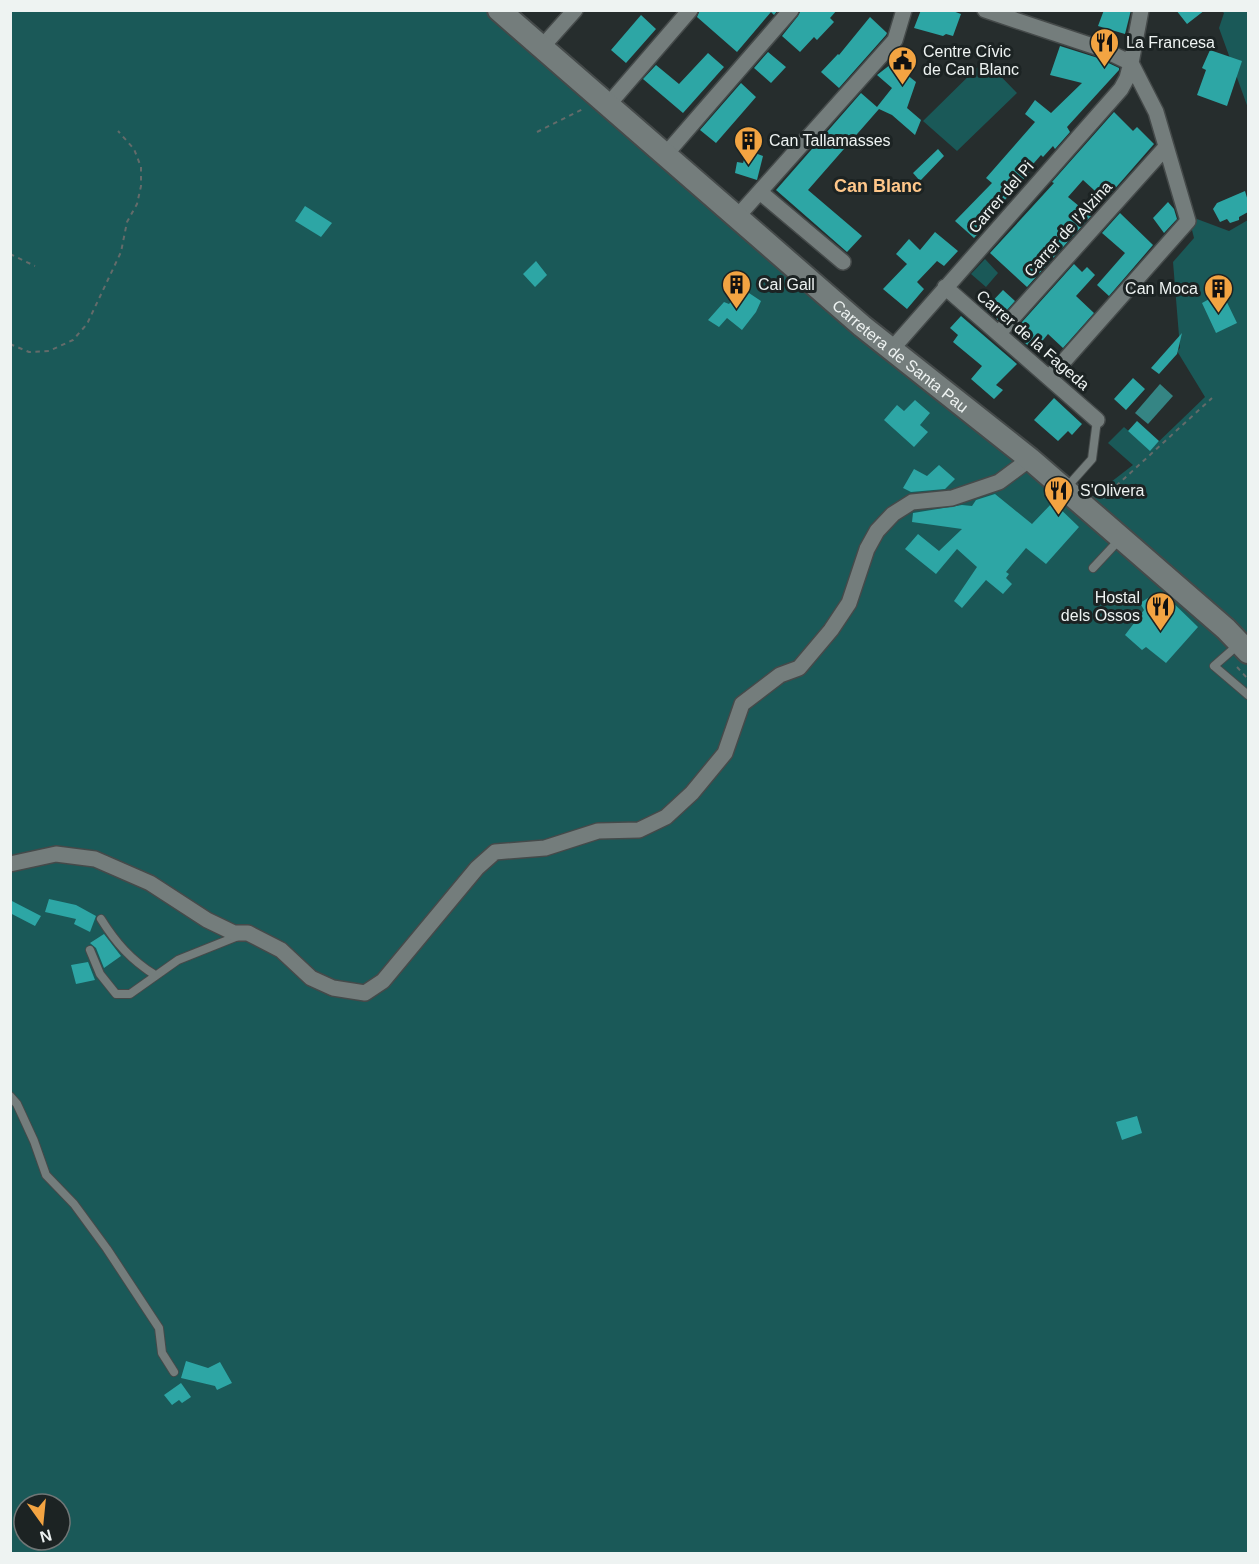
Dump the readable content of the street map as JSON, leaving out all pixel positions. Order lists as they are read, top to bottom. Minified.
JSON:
{"streets":{"main road":["Carretera de Santa Pau"],"street":["Carrer del Pi","Carrer de l'Alzina","Carrer de la Fageda"]},"crossings":[["Carrer del Pi","Carrer de la Fageda"],["Carrer del Pi","Carretera de Santa Pau"],["Carrer de l'Alzina","Carrer de la Fageda"]],"districts":["Can Blanc"],"places":{"restaurant":["La Francesa","S'Olivera","Hostal dels Ossos"],"public building":["Centre Cívic de Can Blanc"],"building":["Can Tallamasses","Cal Gall","Can Moca"]},"north":"bottom"}
